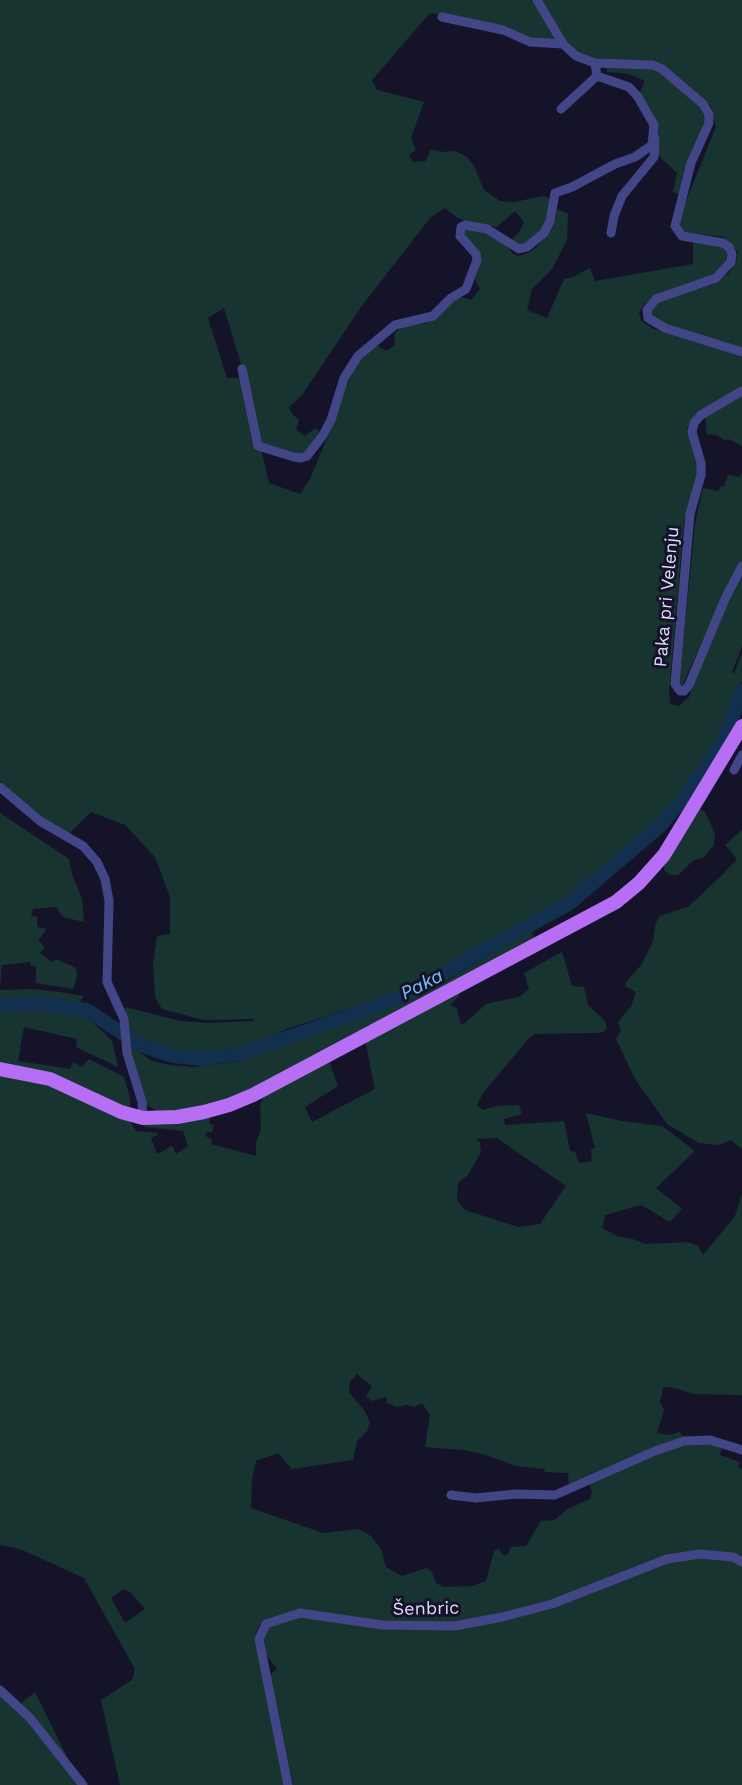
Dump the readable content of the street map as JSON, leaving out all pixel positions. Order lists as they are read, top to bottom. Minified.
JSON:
{"streets":{"street":["Paka pri Velenju","Šenbric"]},"water":["Paka"]}
